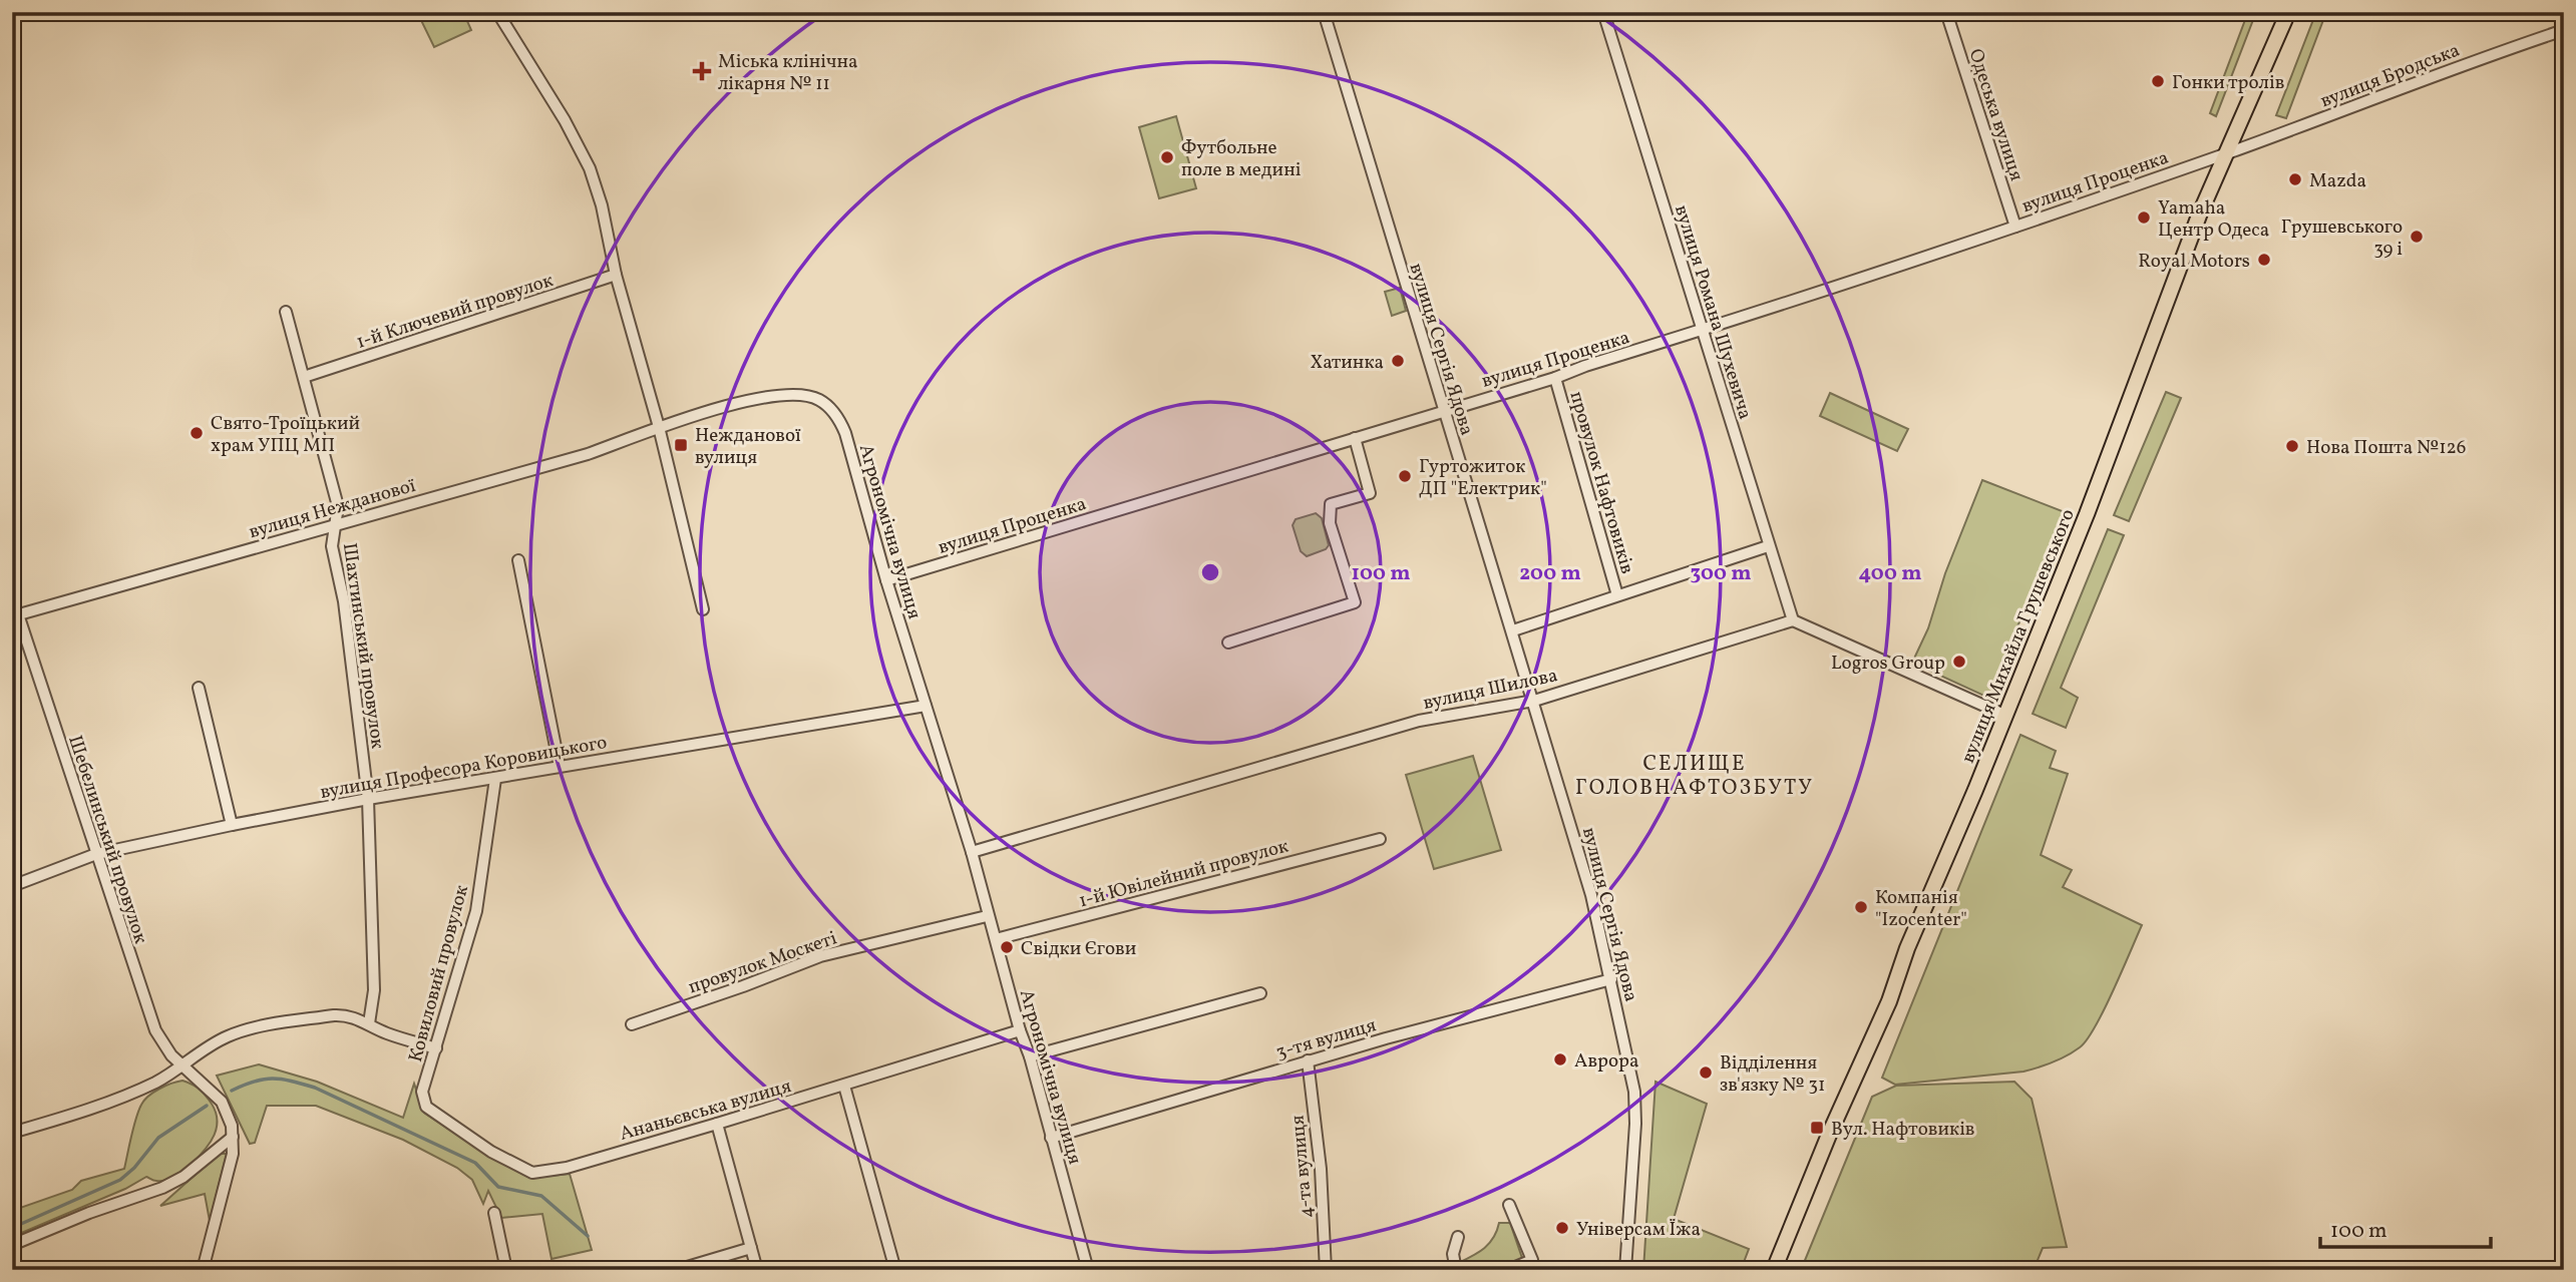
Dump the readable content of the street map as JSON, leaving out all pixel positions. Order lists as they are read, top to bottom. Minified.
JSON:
{"streets":{"main road":["вулиця Михайла Грушевського"],"street":["вулиця Бродська","Одеська вулиця","вулиця Проценка","1-й Ключевий провулок","вулиця Романа Шухевича","вулиця Сергія Ядова","провулок Нафтовиків","вулиця Нежданової","Агрономічна вулиця","Шахтинський провулок","вулиця Шилова","вулиця Професора Коровицького","Шебелинський провулок","1-й Ювілейний провулок","провулок Москеті","Ковиловий провулок","3-тя вулиця","Ананьєвська вулиця","4-та вулиця"]},"crossings":[["вулиця Бродська","вулиця Проценка"],["вулиця Бродська","вулиця Михайла Грушевського"],["Одеська вулиця","вулиця Проценка"],["вулиця Проценка","вулиця Романа Шухевича"],["вулиця Проценка","вулиця Сергія Ядова"],["вулиця Проценка","провулок Нафтовиків"],["вулиця Проценка","Агрономічна вулиця"],["вулиця Проценка","вулиця Михайла Грушевського"],["1-й Ключевий провулок","Шахтинський провулок"],["вулиця Романа Шухевича","провулок Нафтовиків"],["вулиця Романа Шухевича","вулиця Шилова"],["вулиця Сергія Ядова","провулок Нафтовиків"],["вулиця Сергія Ядова","вулиця Шилова"],["вулиця Сергія Ядова","3-тя вулиця"],["вулиця Нежданової","Агрономічна вулиця"],["вулиця Нежданової","Шахтинський провулок"],["вулиця Нежданової","Шебелинський провулок"],["Агрономічна вулиця","вулиця Шилова"],["Агрономічна вулиця","вулиця Професора Коровицького"],["Агрономічна вулиця","1-й Ювілейний провулок"],["Агрономічна вулиця","провулок Москеті"],["Агрономічна вулиця","3-тя вулиця"],["Агрономічна вулиця","Ананьєвська вулиця"],["Шахтинський провулок","вулиця Професора Коровицького"],["вулиця Професора Коровицького","Шебелинський провулок"],["вулиця Професора Коровицького","Ковиловий провулок"],["Ковиловий провулок","Ананьєвська вулиця"],["3-тя вулиця","4-та вулиця"]],"districts":["СЕЛИЩЕ ГОЛОВНАФТОЗБУТУ"],"places":{"health":["Міська клінічна лікарня № 11"],"other":["Гонки тролів","Футбольне поле в медині","Mazda","Yamaha Центр Одеса","Грушевського 39 і","Royal Motors","Хатинка","Свято-Троїцький храм УПЦ МП","Нова Пошта №126","Гуртожиток ДП \"Електрик\"","Logros Group","Компанія \"Izocenter\"","Свідки Єгови","Аврора","Відділення зв'язку № 31","Універсам Їжа"],"transit":["Нежданової вулиця","Вул. Нафтовиків"]},"scale_bar":"100 m","rings":["100 m","200 m","300 m","400 m"]}
